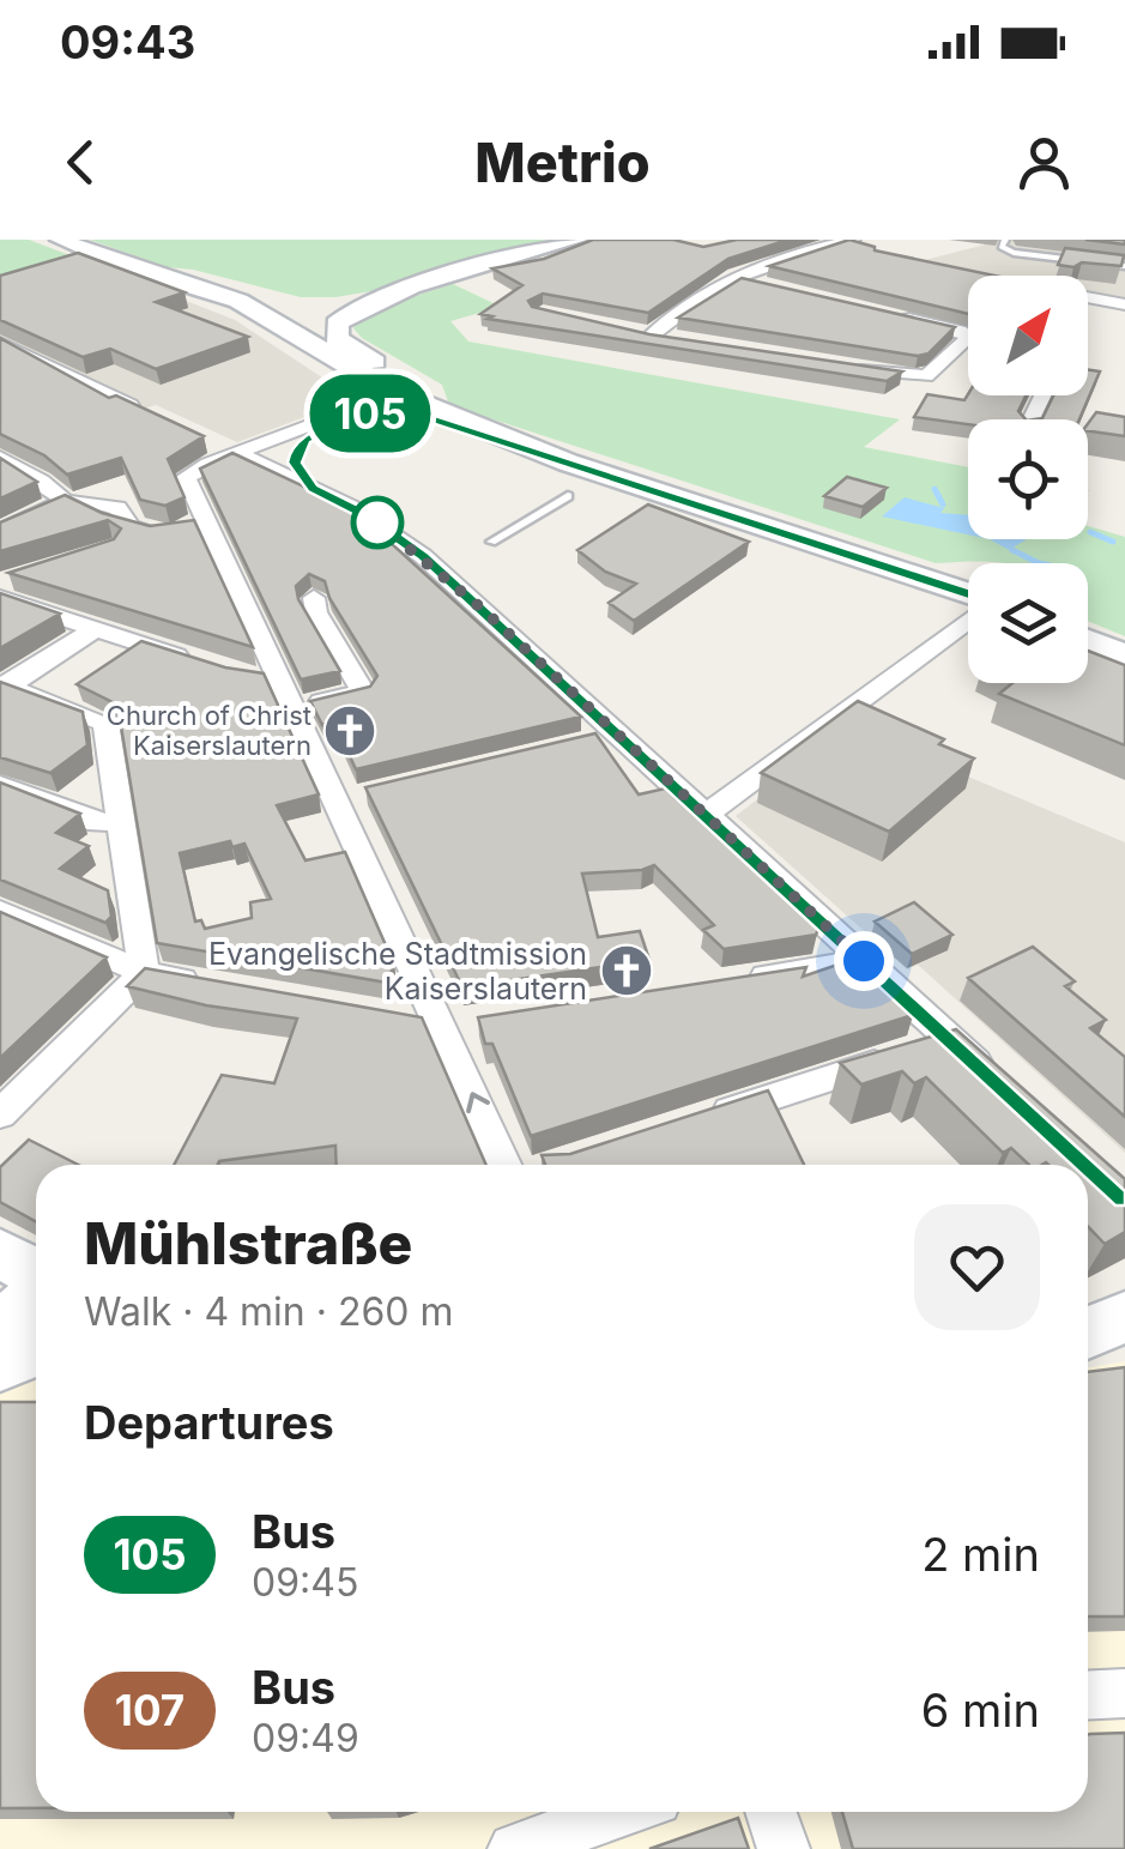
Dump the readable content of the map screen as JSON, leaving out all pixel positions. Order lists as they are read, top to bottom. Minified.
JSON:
{"places":{"church":["Church of Christ Kaiserslautern","Evangelische Stadtmission Kaiserslautern"]},"lines":["bus line 105"],"north":"top right","page":{"status":"09:43","header":"Metrio","on_map":"105","heading":[["Mühlstraße","Walk · 4 min · 260 m"],"Departures"],"list":[{"mark":"105","name":"Bus","note":"09:45","value":"2 min"},{"mark":"107","name":"Bus","note":"09:49","value":"6 min"}]}}
